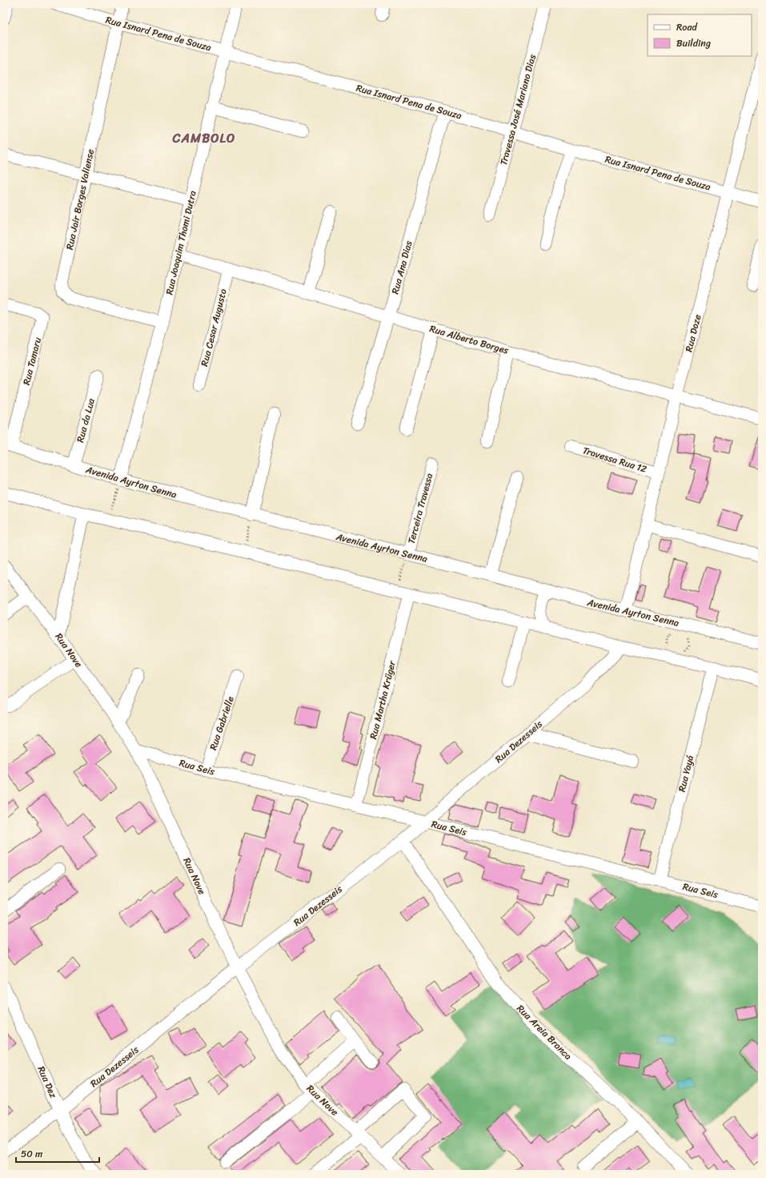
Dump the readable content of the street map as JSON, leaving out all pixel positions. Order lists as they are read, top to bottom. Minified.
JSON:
{"streets":{"street":["Rua Isnard Pena de Souza","Travessa José Mariano Dias","Rua Jair Borges Valiense","Rua Joaquim Thomi Dutra","Rua Ana Dias","Rua Cesar Augusto","Rua Doze","Rua Alberto Borges","Rua Tamaru","Rua da Lua","Travessa Rua 12","Avenida Ayrton Senna","Terceira Travessa","Rua Nove","Rua Martha Krüger","Rua Gabrielle","Rua Dezesseis","Rua Seis","Rua Yayá","Rua Areia Branca","Rua Dez"]},"crossings":[["Rua Isnard Pena de Souza","Travessa José Mariano Dias"],["Rua Isnard Pena de Souza","Rua Jair Borges Valiense"],["Rua Isnard Pena de Souza","Rua Joaquim Thomi Dutra"],["Rua Isnard Pena de Souza","Rua Ana Dias"],["Rua Isnard Pena de Souza","Rua Doze"],["Rua Jair Borges Valiense","Rua Joaquim Thomi Dutra"],["Rua Joaquim Thomi Dutra","Rua Alberto Borges"],["Rua Joaquim Thomi Dutra","Avenida Ayrton Senna"],["Rua Ana Dias","Rua Alberto Borges"],["Rua Cesar Augusto","Rua Alberto Borges"],["Rua Doze","Rua Alberto Borges"],["Rua Doze","Travessa Rua 12"],["Rua Doze","Avenida Ayrton Senna"],["Rua Tamaru","Avenida Ayrton Senna"],["Rua da Lua","Avenida Ayrton Senna"],["Avenida Ayrton Senna","Terceira Travessa"],["Rua Nove","Rua Dezesseis"],["Rua Nove","Rua Seis"],["Rua Martha Krüger","Rua Seis"],["Rua Gabrielle","Rua Seis"],["Rua Dezesseis","Rua Seis"],["Rua Dezesseis","Rua Areia Branca"],["Rua Dezesseis","Rua Dez"],["Rua Seis","Rua Yayá"]],"districts":["CAMBOLO"],"legend":["Road","Building"],"scale_bar":"50 m"}
